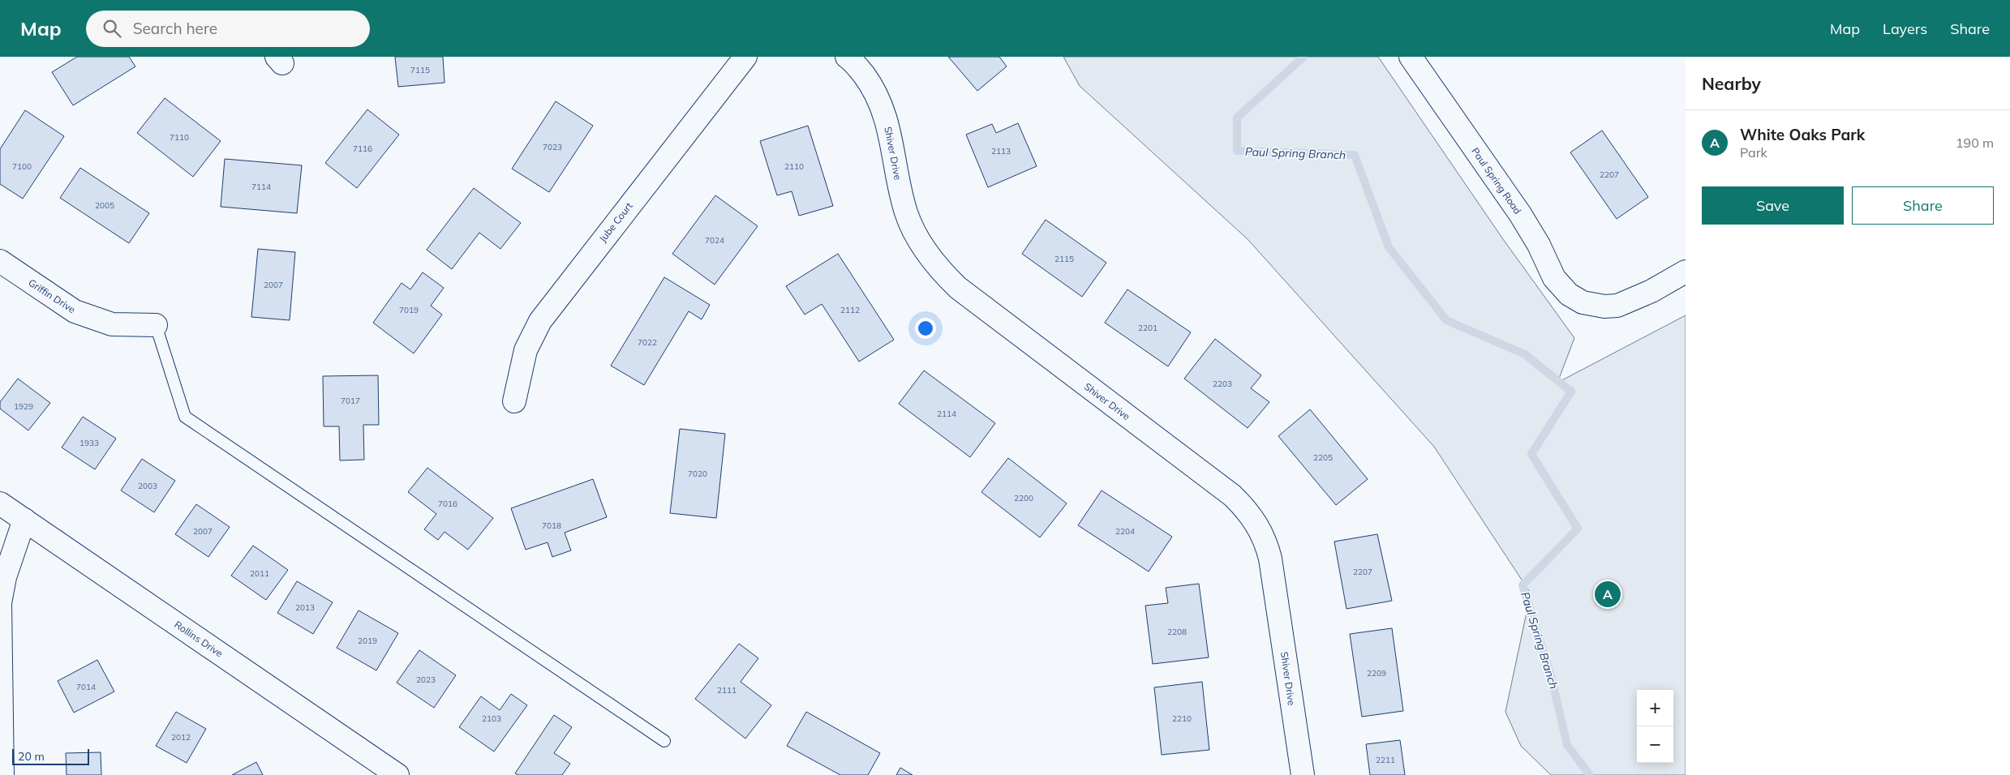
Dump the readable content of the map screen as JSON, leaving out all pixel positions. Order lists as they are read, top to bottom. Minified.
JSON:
{"streets":{"street":["Shiver Drive","Paul Spring Road","Jube Court","Griffin Drive","Rollins Drive"]},"water":["Paul Spring Branch"],"house_numbers":["7115","7110","7023","7116","2113","7100","2110","2207","7114","2005","7024","2115","2007","7019","2112","2201","7022","2203","7017","1929","2114","1933","2205","7020","2003","2200","7016","7018","2007","2204","2207","2011","2013","2208","2019","2209","2023","7014","2111","2103","2210","2012","2211"],"scale_bar":"20 m","page":{"header":"Map","search":"Search here","nav":["Map","Layers","Share"],"heading":"Nearby","list":[{"mark":"A","name":"White Oaks Park","note":"Park","value":"190 m"}],"buttons":["Save","Share"],"pins":"A","map_buttons":["+","−"],"scale":"20 m"}}
